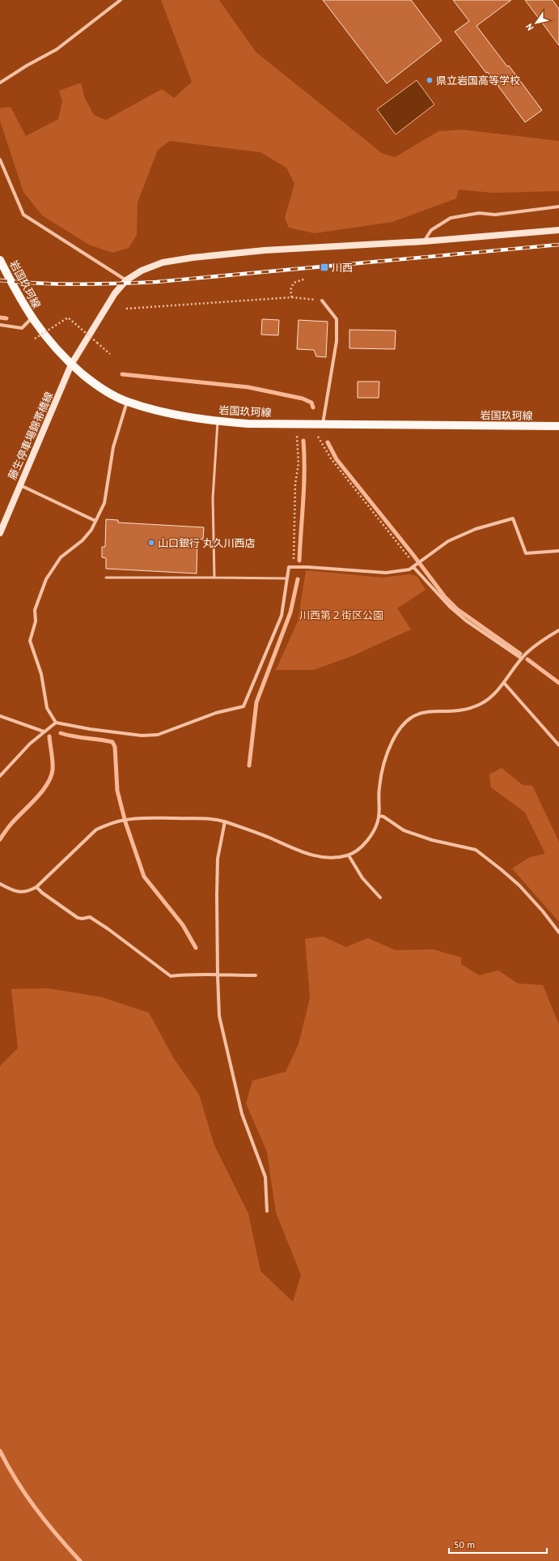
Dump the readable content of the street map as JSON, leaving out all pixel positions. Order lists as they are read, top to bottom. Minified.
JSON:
{"streets":{"main road":["岩国玖珂線"],"street":["藤生停車場錦帯橋線"]},"crossings":[["岩国玖珂線","藤生停車場錦帯橋線"]],"parks":["川西第２街区公園"],"places":{"other":["県立岩国高等学校","山口銀行 丸久川西店"],"transit":["川西"]},"scale_bar":"50 m","north":"bottom left"}
